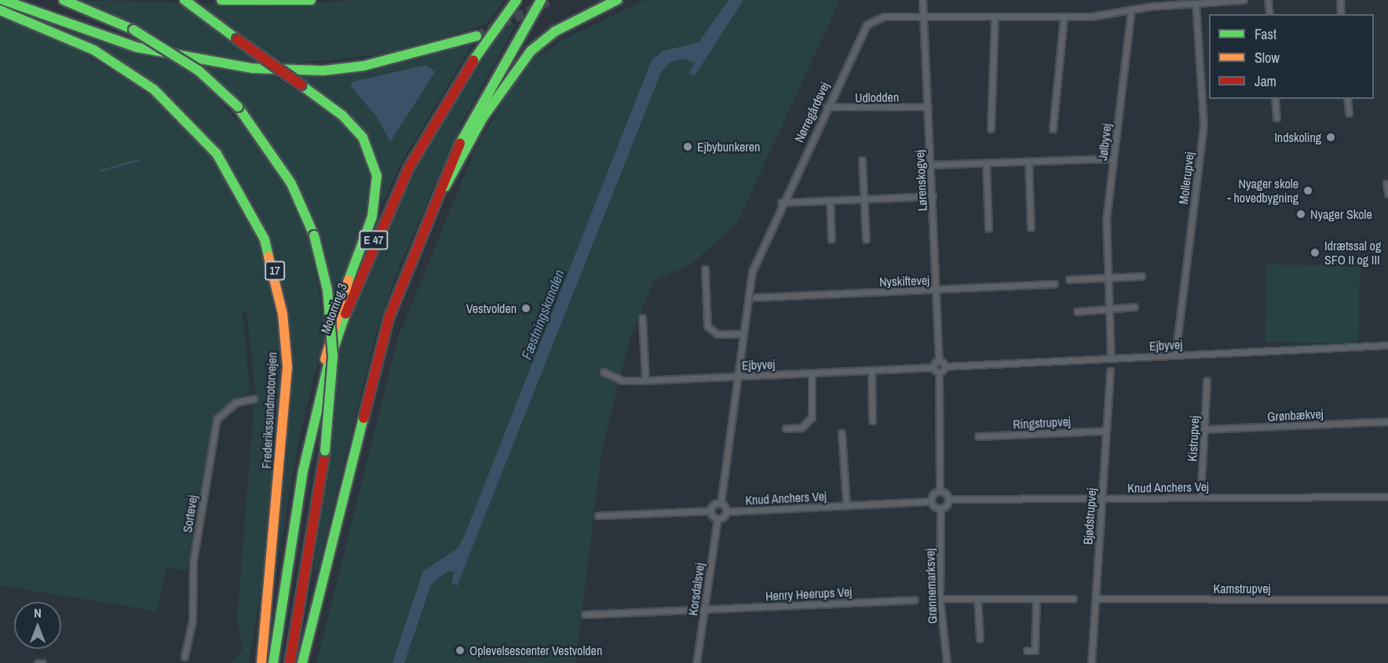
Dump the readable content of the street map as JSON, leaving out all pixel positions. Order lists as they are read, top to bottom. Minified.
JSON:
{"streets":{"highway":["E 47","17","Motorring 3","Frederikssundmotorvejen"],"street":["Udlodden","Nørregårdsvej","Jølbyvej","Mollerupvej","Lørenskogvej","Nyskiftevej","Ejbyvej","Grønbækvej","Ringstrupvej","Kistrupvej","Knud Anchers Vej","Sortevej","Bjødstrupvej","Grønnemarksvej","Kamstrupvej","Korsdalsvej","Henry Heerups Vej"]},"crossings":[["Udlodden","Nørregårdsvej"],["Udlodden","Lørenskogvej"],["Nørregårdsvej","Jølbyvej"],["Nørregårdsvej","Mollerupvej"],["Nørregårdsvej","Lørenskogvej"],["Nørregårdsvej","Ejbyvej"],["Jølbyvej","Ejbyvej"],["Mollerupvej","Ejbyvej"],["Lørenskogvej","Nyskiftevej"],["Grønbækvej","Kistrupvej"],["Ringstrupvej","Bjødstrupvej"],["Kistrupvej","Knud Anchers Vej"],["Knud Anchers Vej","Bjødstrupvej"],["Bjødstrupvej","Kamstrupvej"],["Korsdalsvej","Henry Heerups Vej"]],"water":["Fæstningskanalen"],"places":["Indskoling","Ejbybunkeren","Nyager skole - hovedbygning","Nyager Skole","Idrætssal og SFO II og III","Vestvolden","Oplevelsescenter Vestvolden"],"legend":["Fast","Slow","Jam"],"north":"top"}
